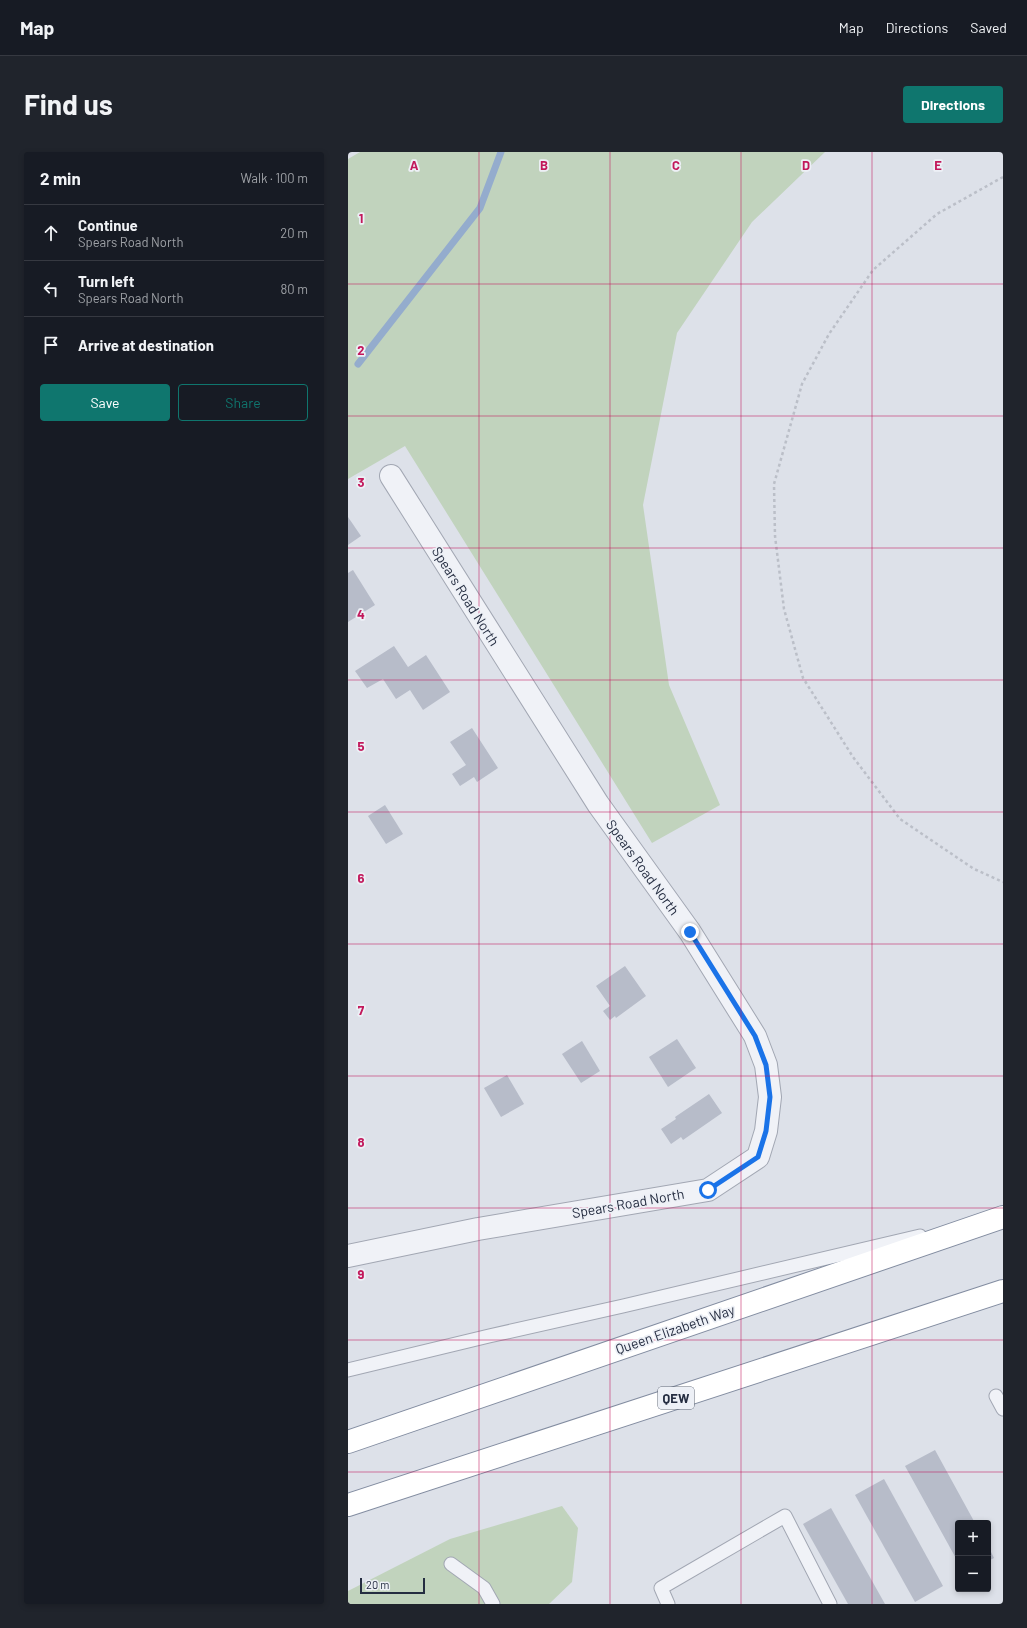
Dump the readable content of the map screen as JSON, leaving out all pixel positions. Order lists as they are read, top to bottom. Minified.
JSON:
{"streets":{"highway":["Queen Elizabeth Way","QEW"],"street":["Spears Road North"]},"scale_bar":"20 m","page":{"header":"Map","nav":["Map","Directions","Saved"],"buttons":["Directions",["Save","Share"]],"title":"Find us","heading":["2 min","Walk · 100 m"],"list":[["Continue","Spears Road North","20 m"],["Turn left","Spears Road North","80 m"],"Arrive at destination"],"map_buttons":["+","−"],"scale":"20 m"},"grid":{"columns":["A","B","C","D","E"],"rows":["1","2","3","4","5","6","7","8","9"]}}
